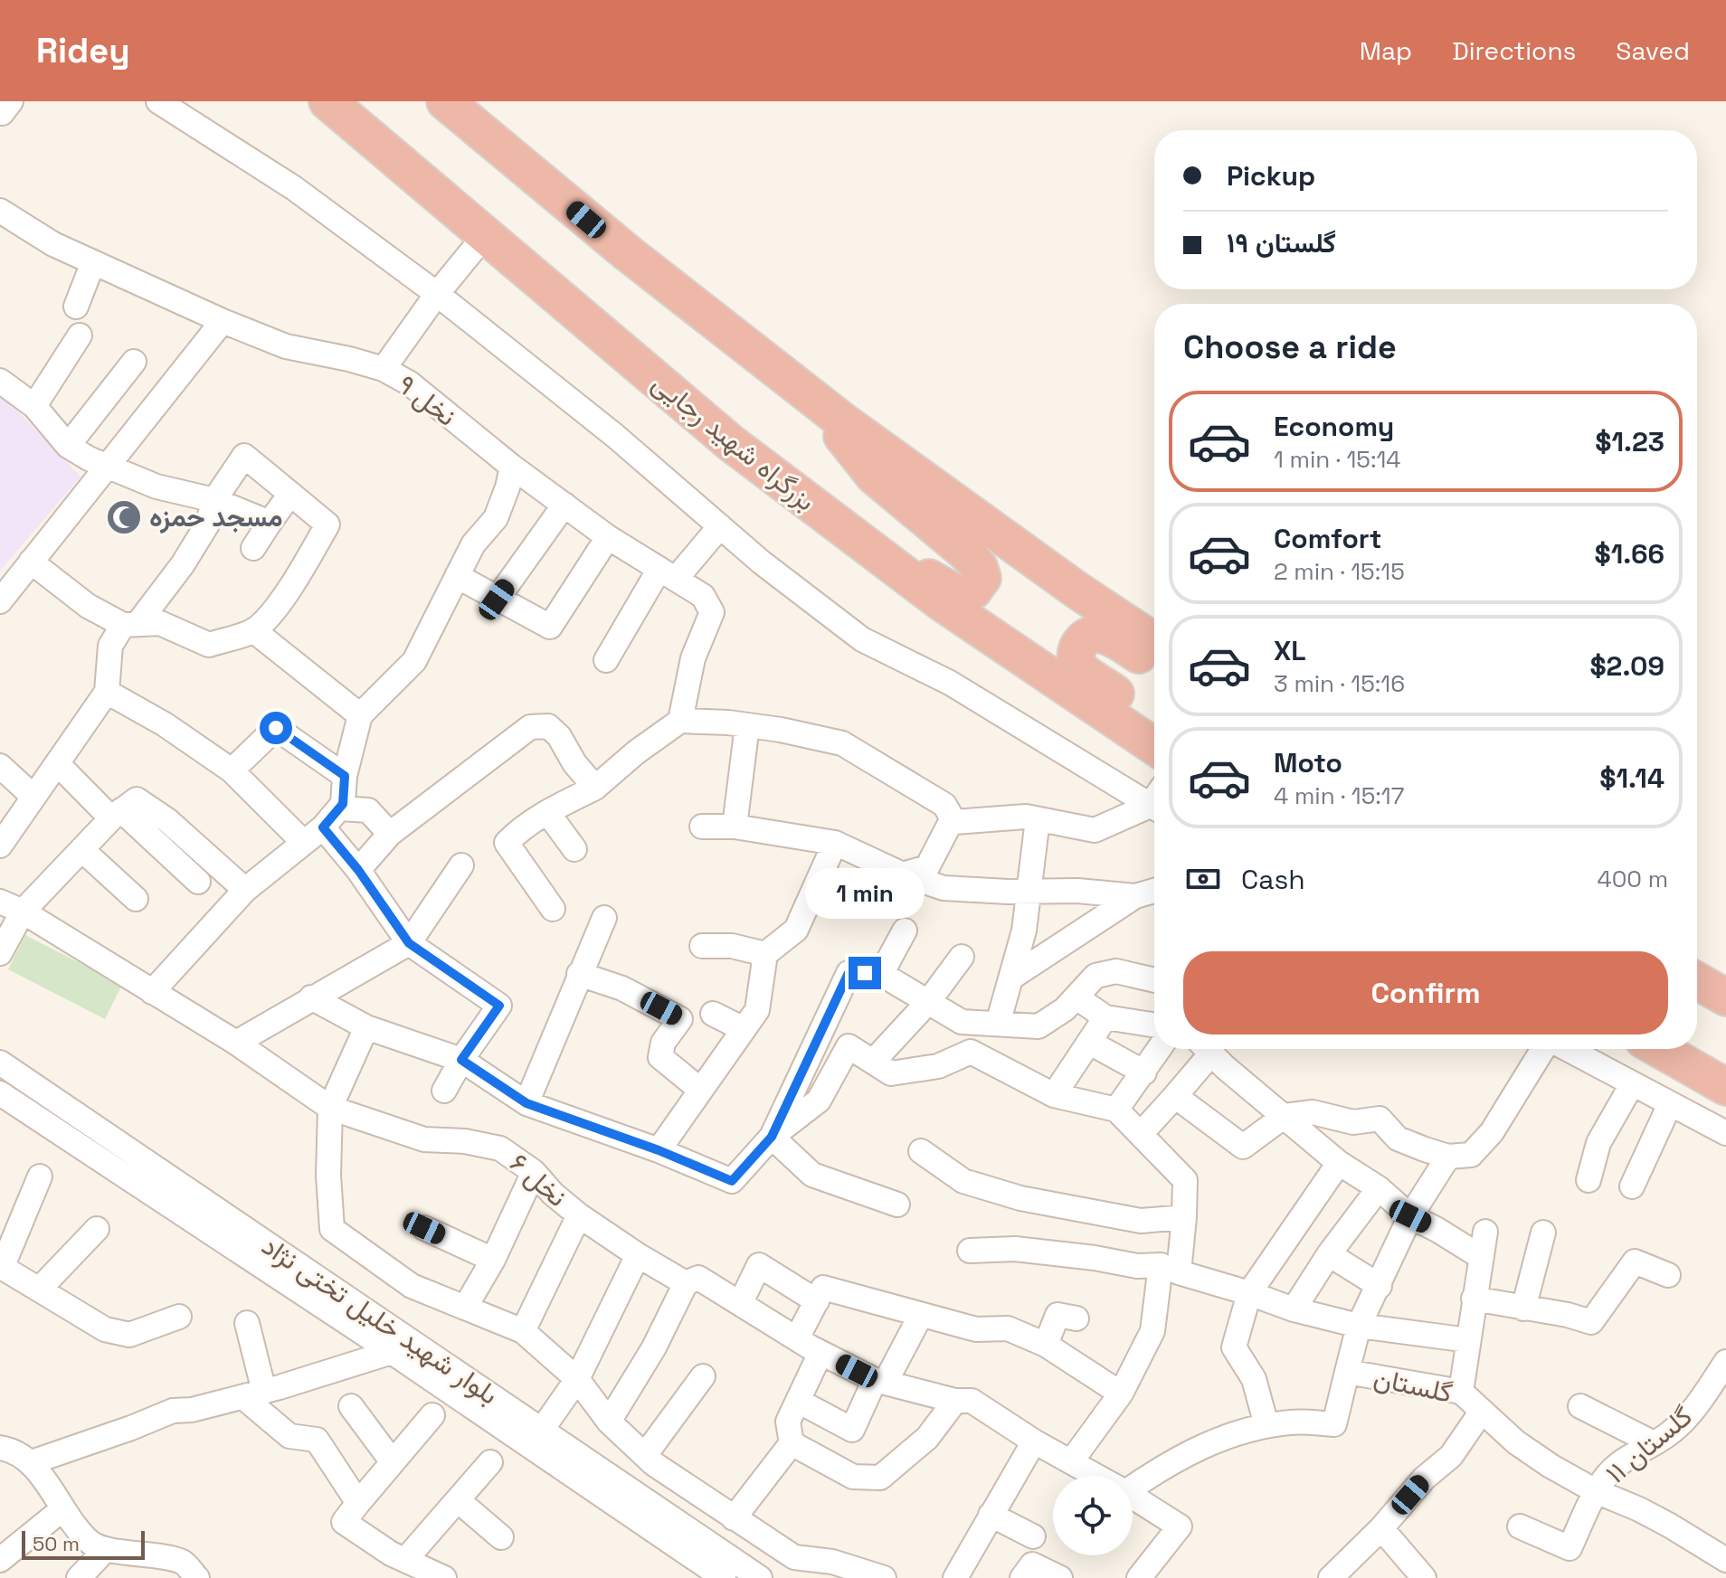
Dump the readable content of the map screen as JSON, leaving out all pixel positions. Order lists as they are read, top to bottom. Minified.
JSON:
{"streets":{"highway":["بزرگراه شهید رجایی"],"street":["نخل ۹","نخل ۶","بلوار شهید خلیل تختی نژاد","گلستان","گلستان ۱۱"]},"crossings":[["گلستان","گلستان ۱۱"]],"places":{"mosque":["مسجد حمزه"]},"scale_bar":"50 m","page":{"header":"Ridey","nav":["Map","Directions","Saved"],"banner":["Pickup","گلستان ۱۹"],"heading":"Choose a ride","list":[{"name":"Economy","note":"1 min · 15:14","value":"$1.23"},{"name":"Comfort","note":"2 min · 15:15","value":"$1.66"},{"name":"XL","note":"3 min · 15:16","value":"$2.09"},{"name":"Moto","note":"4 min · 15:17","value":"$1.14"}],"pay":["Cash","400 m"],"bubble":"1 min","buttons":"Confirm","scale":"50 m"}}
